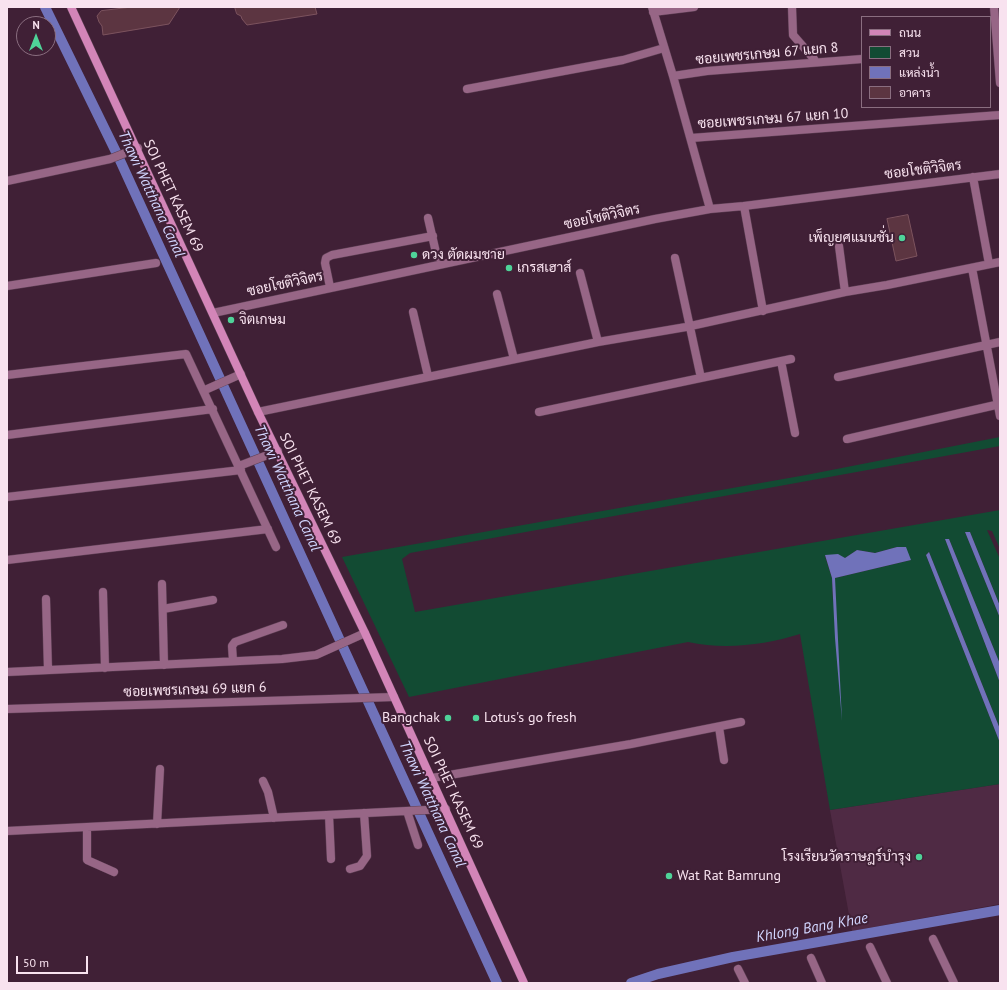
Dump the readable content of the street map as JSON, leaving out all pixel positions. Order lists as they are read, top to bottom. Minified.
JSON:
{"streets":{"main road":["SOI PHET KASEM 69"],"street":["ซอยเพชรเกษม 67 แยก 8","ซอยเพชรเกษม 67 แยก 10","ซอยโชติวิจิตร","ซอยเพชรเกษม 69 แยก 6"]},"crossings":[["ซอยโชติวิจิตร","SOI PHET KASEM 69"],["SOI PHET KASEM 69","ซอยเพชรเกษม 69 แยก 6"]],"water":["Thawi Watthana Canal","Khlong Bang Khae"],"places":["เพ็ญยศแมนชั่น","ดวง ตัดผมชาย","เกรสเฮาส์","จิตเกษม","Bangchak","Lotus's go fresh","โรงเรียนวัดราษฎร์บำรุง","Wat Rat Bamrung"],"legend":["ถนน","สวน","แหล่งน้ำ","อาคาร"],"scale_bar":"50 m","north":"top"}
